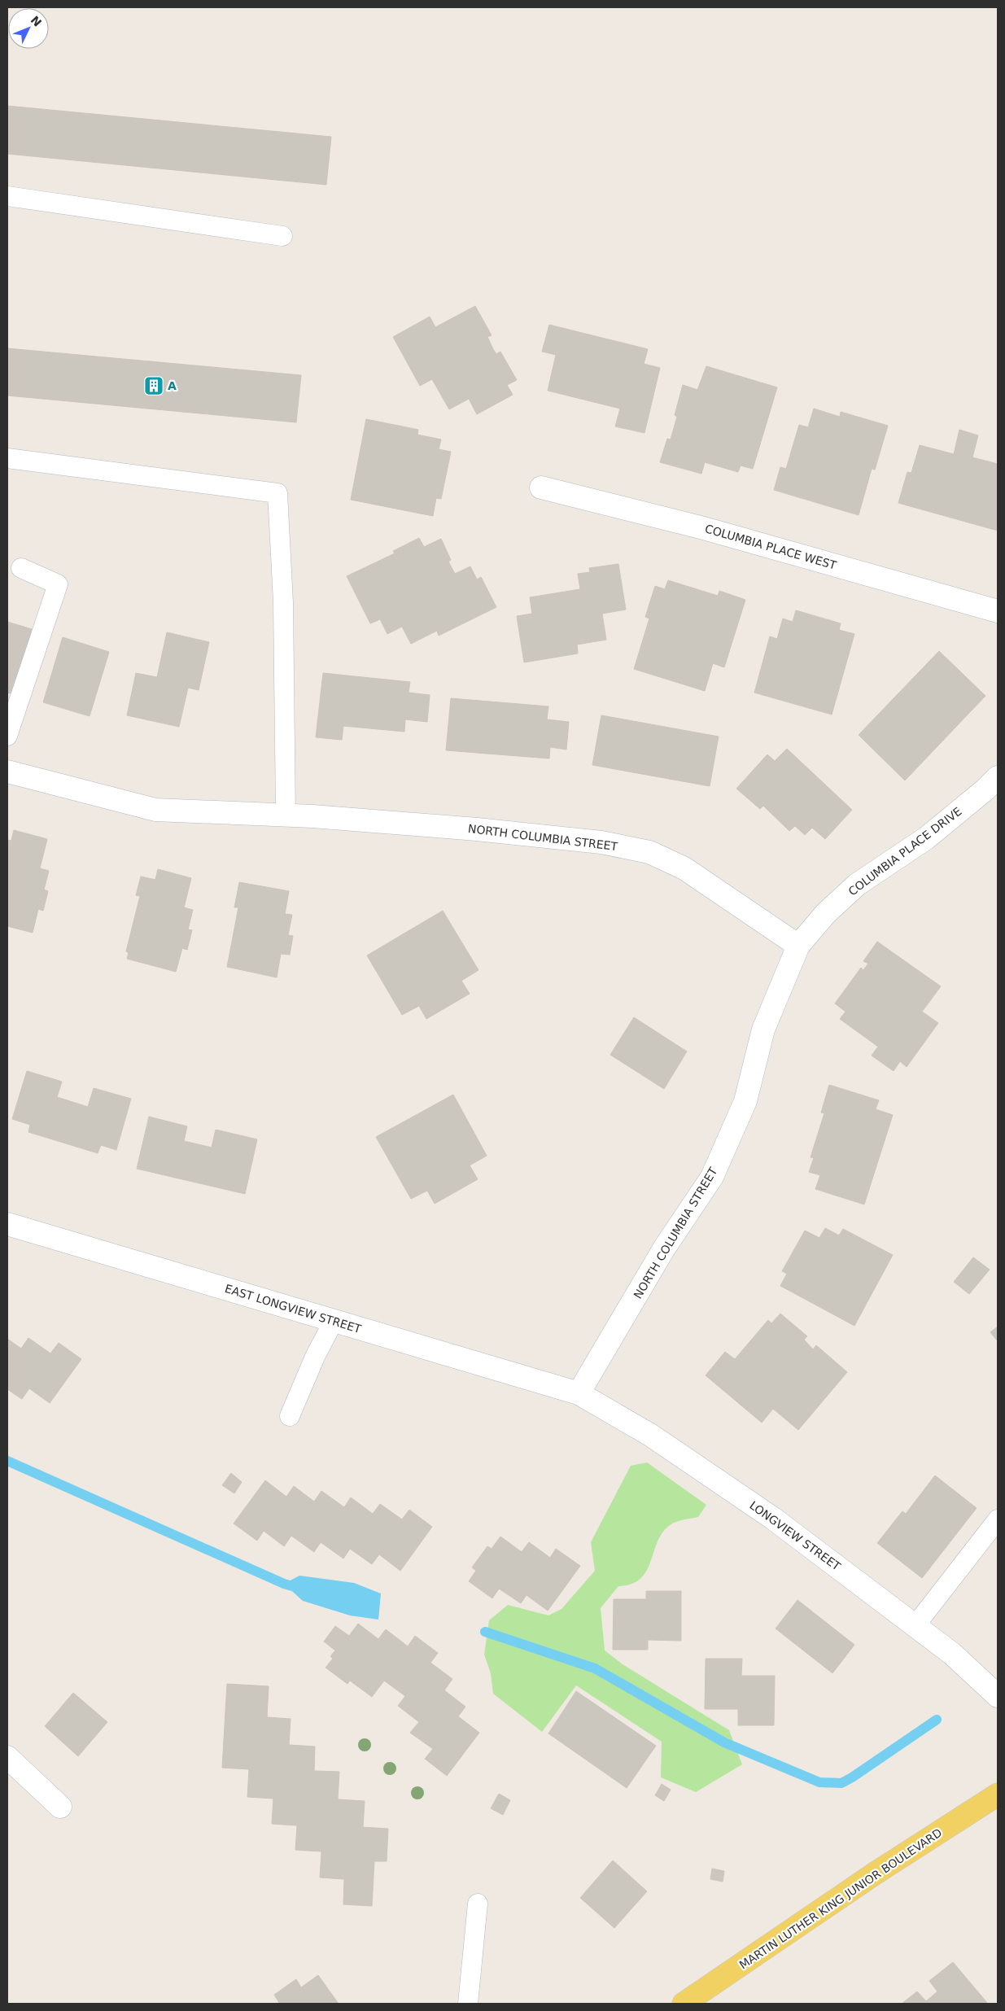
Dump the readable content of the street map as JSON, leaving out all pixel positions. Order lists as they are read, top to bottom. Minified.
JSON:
{"streets":{"main road":["MARTIN LUTHER KING JUNIOR BOULEVARD"],"street":["COLUMBIA PLACE WEST","NORTH COLUMBIA STREET","COLUMBIA PLACE DRIVE","EAST LONGVIEW STREET","LONGVIEW STREET"]},"crossings":[["NORTH COLUMBIA STREET","COLUMBIA PLACE DRIVE"],["NORTH COLUMBIA STREET","EAST LONGVIEW STREET"],["NORTH COLUMBIA STREET","LONGVIEW STREET"],["EAST LONGVIEW STREET","LONGVIEW STREET"]],"places":{"building":["A"]},"north":"top right"}
